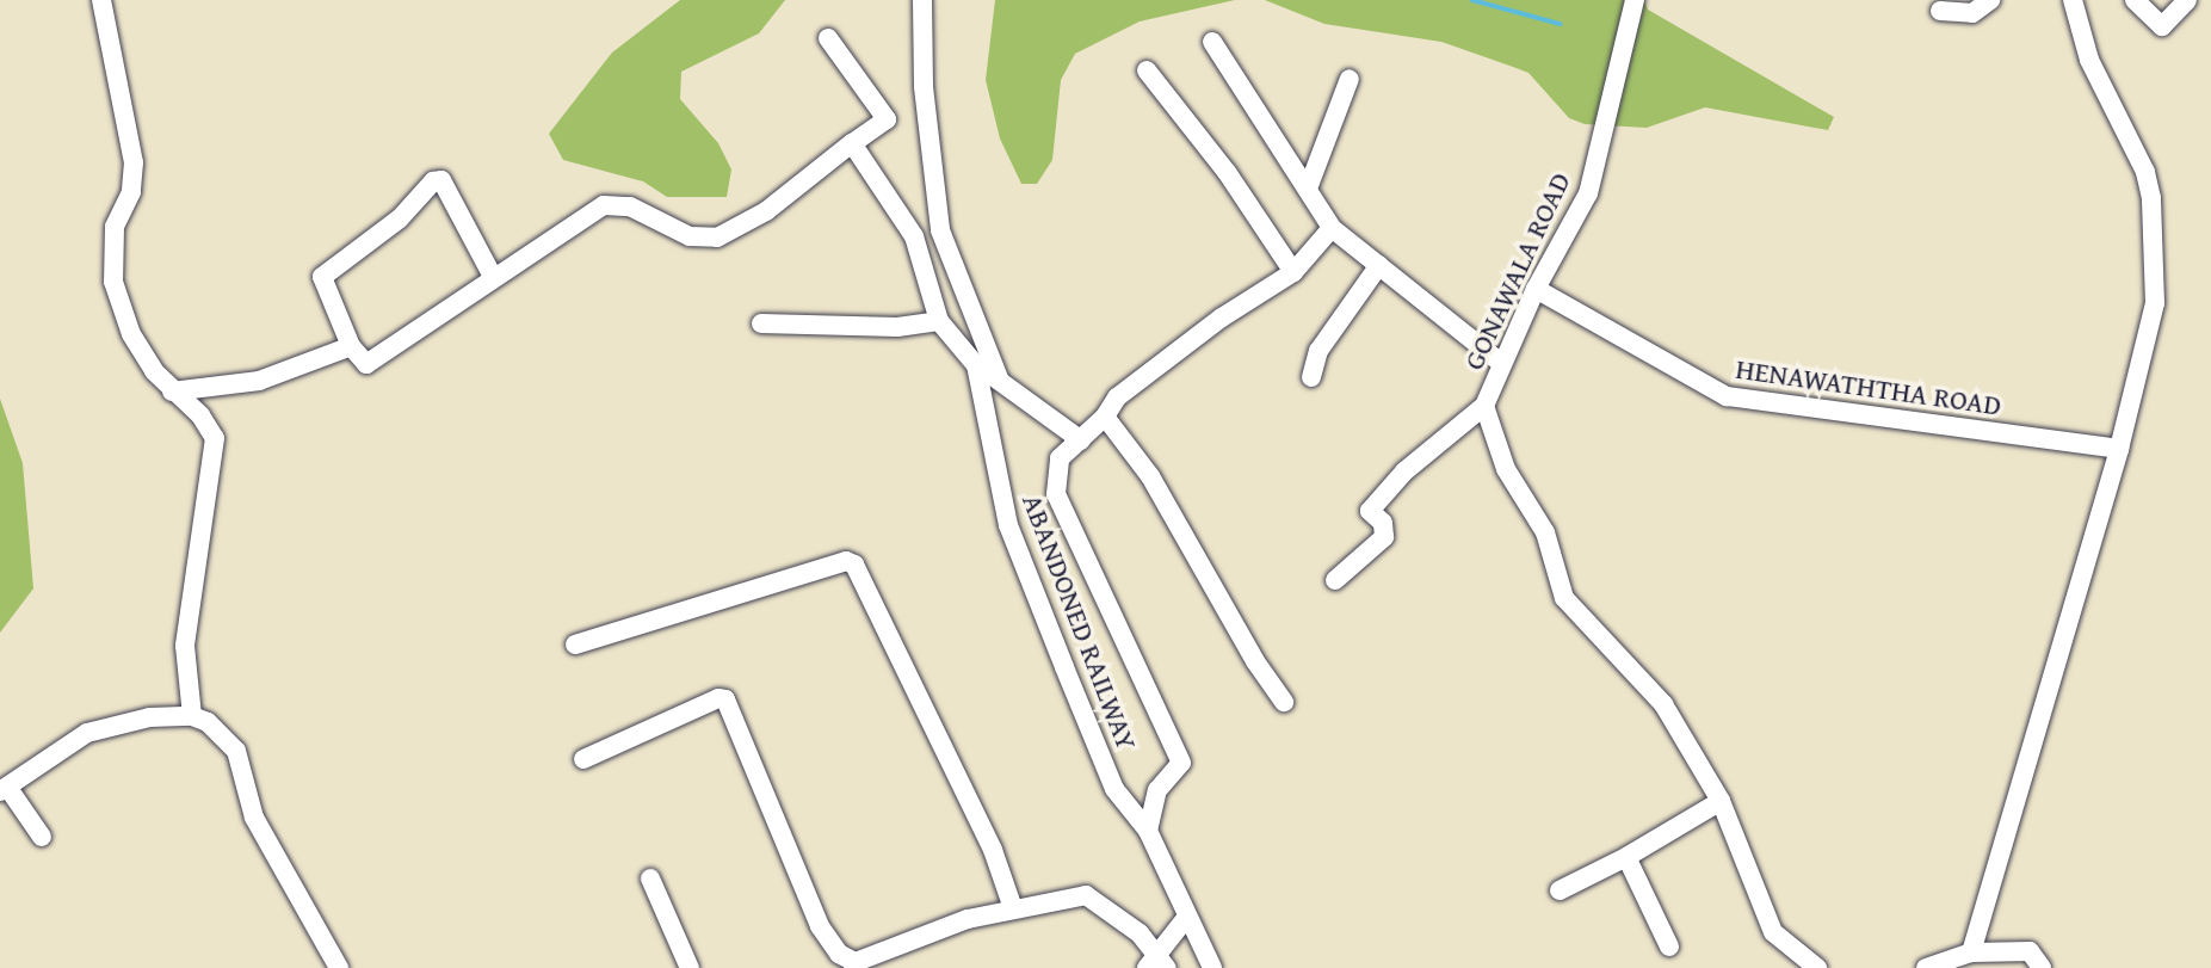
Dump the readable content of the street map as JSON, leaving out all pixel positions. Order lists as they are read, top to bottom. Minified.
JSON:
{"streets":{"street":["GONAWALA ROAD","HENAWATHTHA ROAD","ABANDONED RAILWAY"]},"crossings":[["GONAWALA ROAD","HENAWATHTHA ROAD"]]}
